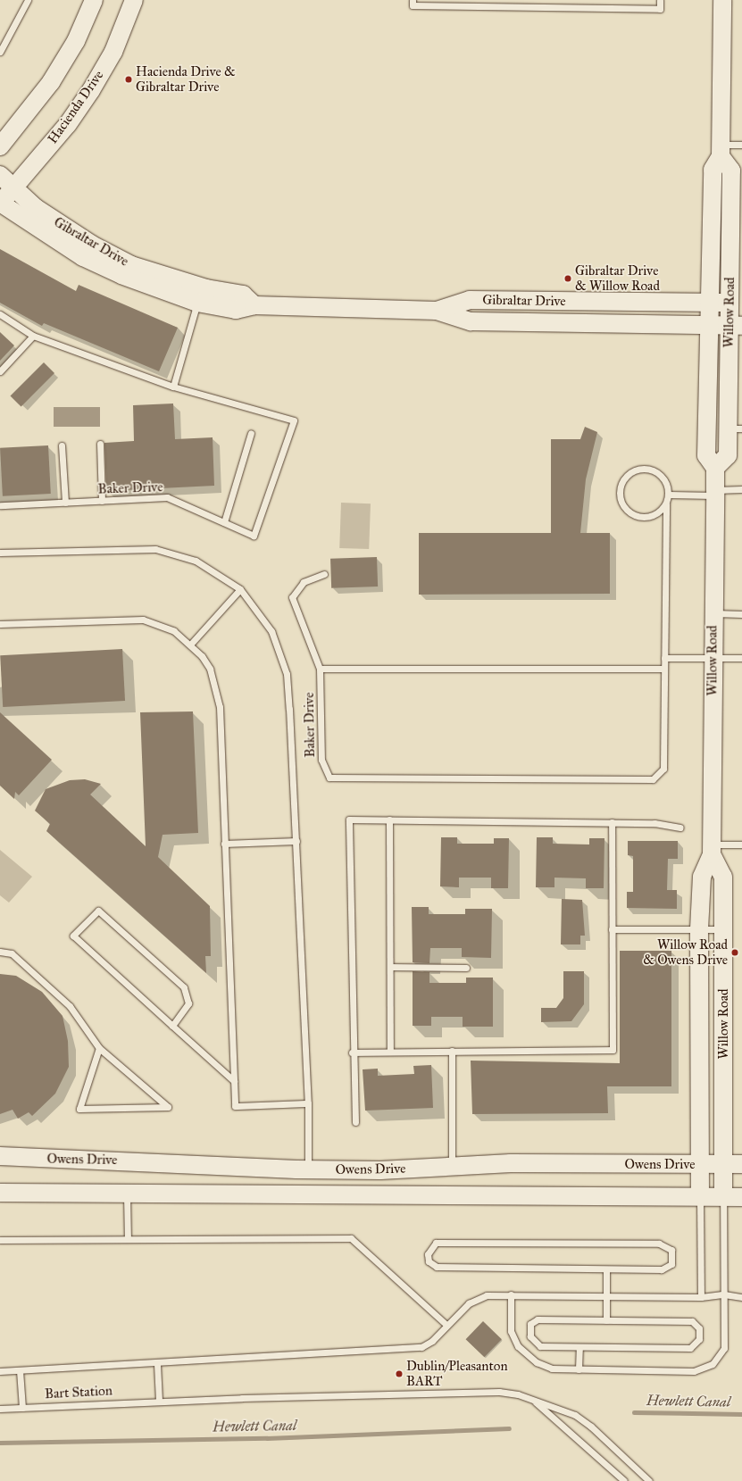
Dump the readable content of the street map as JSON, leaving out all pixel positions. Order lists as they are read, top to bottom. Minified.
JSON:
{"streets":{"street":["Hacienda Drive","Gibraltar Drive","Willow Road","Owens Drive"],"lane":["Baker Drive","Bart Station"]},"crossings":[["Hacienda Drive","Gibraltar Drive"],["Gibraltar Drive","Willow Road"],["Willow Road","Owens Drive"]],"water":["Hewlett Canal"],"places":["Hacienda Drive & Gibraltar Drive","Gibraltar Drive & Willow Road","Willow Road & Owens Drive","Dublin/Pleasanton BART"]}
